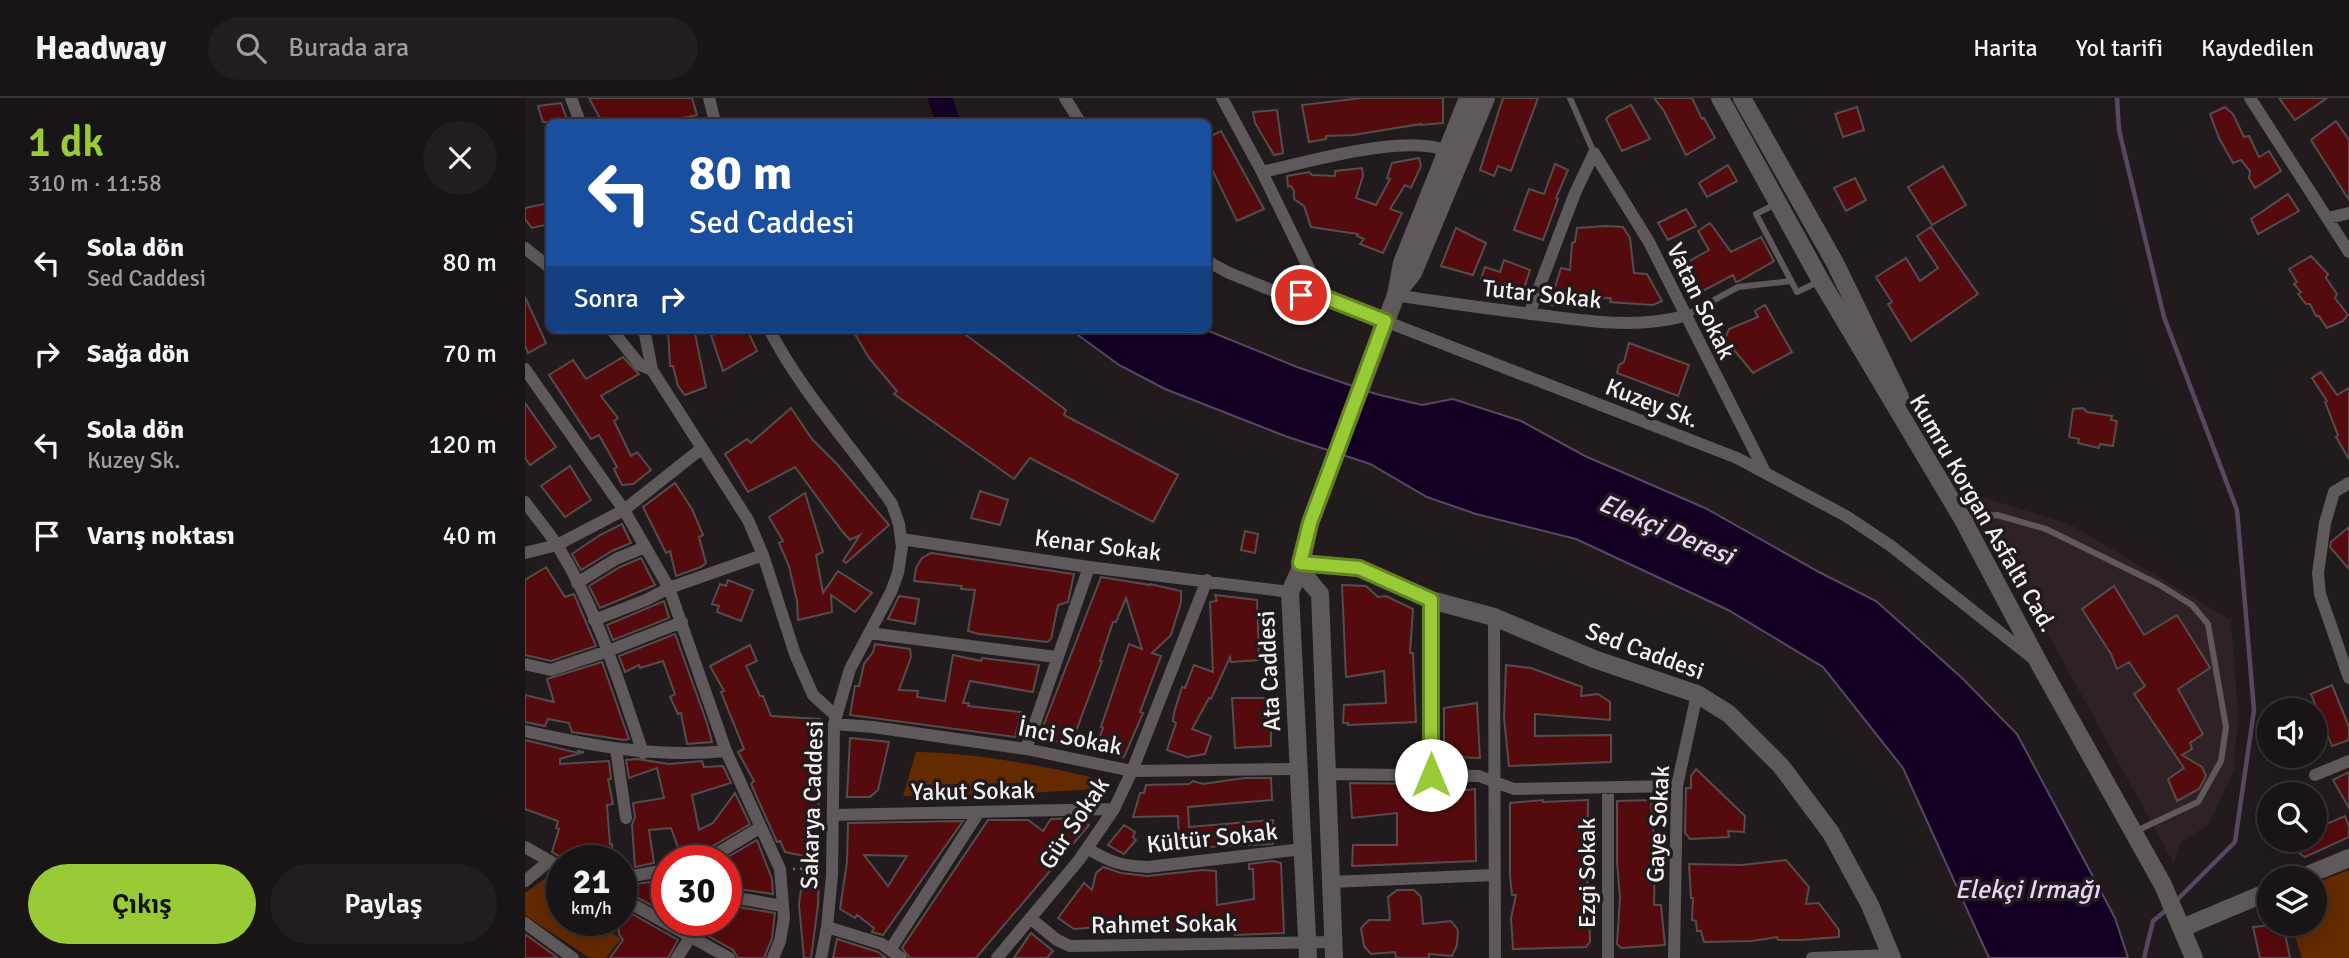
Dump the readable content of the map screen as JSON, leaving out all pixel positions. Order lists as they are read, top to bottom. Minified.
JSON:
{"streets":{"main road":["Kumru Korgan Asfaltı Cad.","Sed Caddesi","Ata Caddesi"],"street":["Tutar Sokak","Vatan Sokak","Kuzey Sk.","Kenar Sokak","İnci Sokak","Yakut Sokak","Sakarya Caddesi","Gür Sokak","Gaye Sokak","Kültür Sokak","Ezgi Sokak","Rahmet Sokak"]},"crossings":[["Tutar Sokak","Vatan Sokak"],["Tutar Sokak","Ata Caddesi"],["Vatan Sokak","Kuzey Sk."],["Kuzey Sk.","Kumru Korgan Asfaltı Cad."],["Kuzey Sk.","Ata Caddesi"],["Kenar Sokak","Ata Caddesi"],["Kenar Sokak","Sakarya Caddesi"],["Kenar Sokak","Gür Sokak"],["Sed Caddesi","Ata Caddesi"],["Sed Caddesi","Gaye Sokak"],["Ata Caddesi","İnci Sokak"],["Ata Caddesi","Kültür Sokak"],["Ata Caddesi","Rahmet Sokak"],["İnci Sokak","Sakarya Caddesi"],["İnci Sokak","Gür Sokak"],["Yakut Sokak","Sakarya Caddesi"],["Yakut Sokak","Gür Sokak"],["Gür Sokak","Kültür Sokak"],["Gür Sokak","Rahmet Sokak"]],"water":["Elekçi Deresi","Elekçi Irmağı"],"page":{"header":"Headway","search":"Burada ara","nav":["Harita","Yol tarifi","Kaydedilen"],"heading":["1 dk","310 m · 11:58"],"turn":["80 m","Sed Caddesi"],"list":[{"name":"Sola dön","note":"Sed Caddesi","value":"80 m"},{"name":"Sağa dön","value":"70 m"},{"name":"Sola dön","note":"Kuzey Sk.","value":"120 m"},{"name":"Varış noktası","value":"40 m"}],"then":"Sonra","speed":"21 km/h","limit":"30","buttons":["Çıkış","Paylaş"]}}
